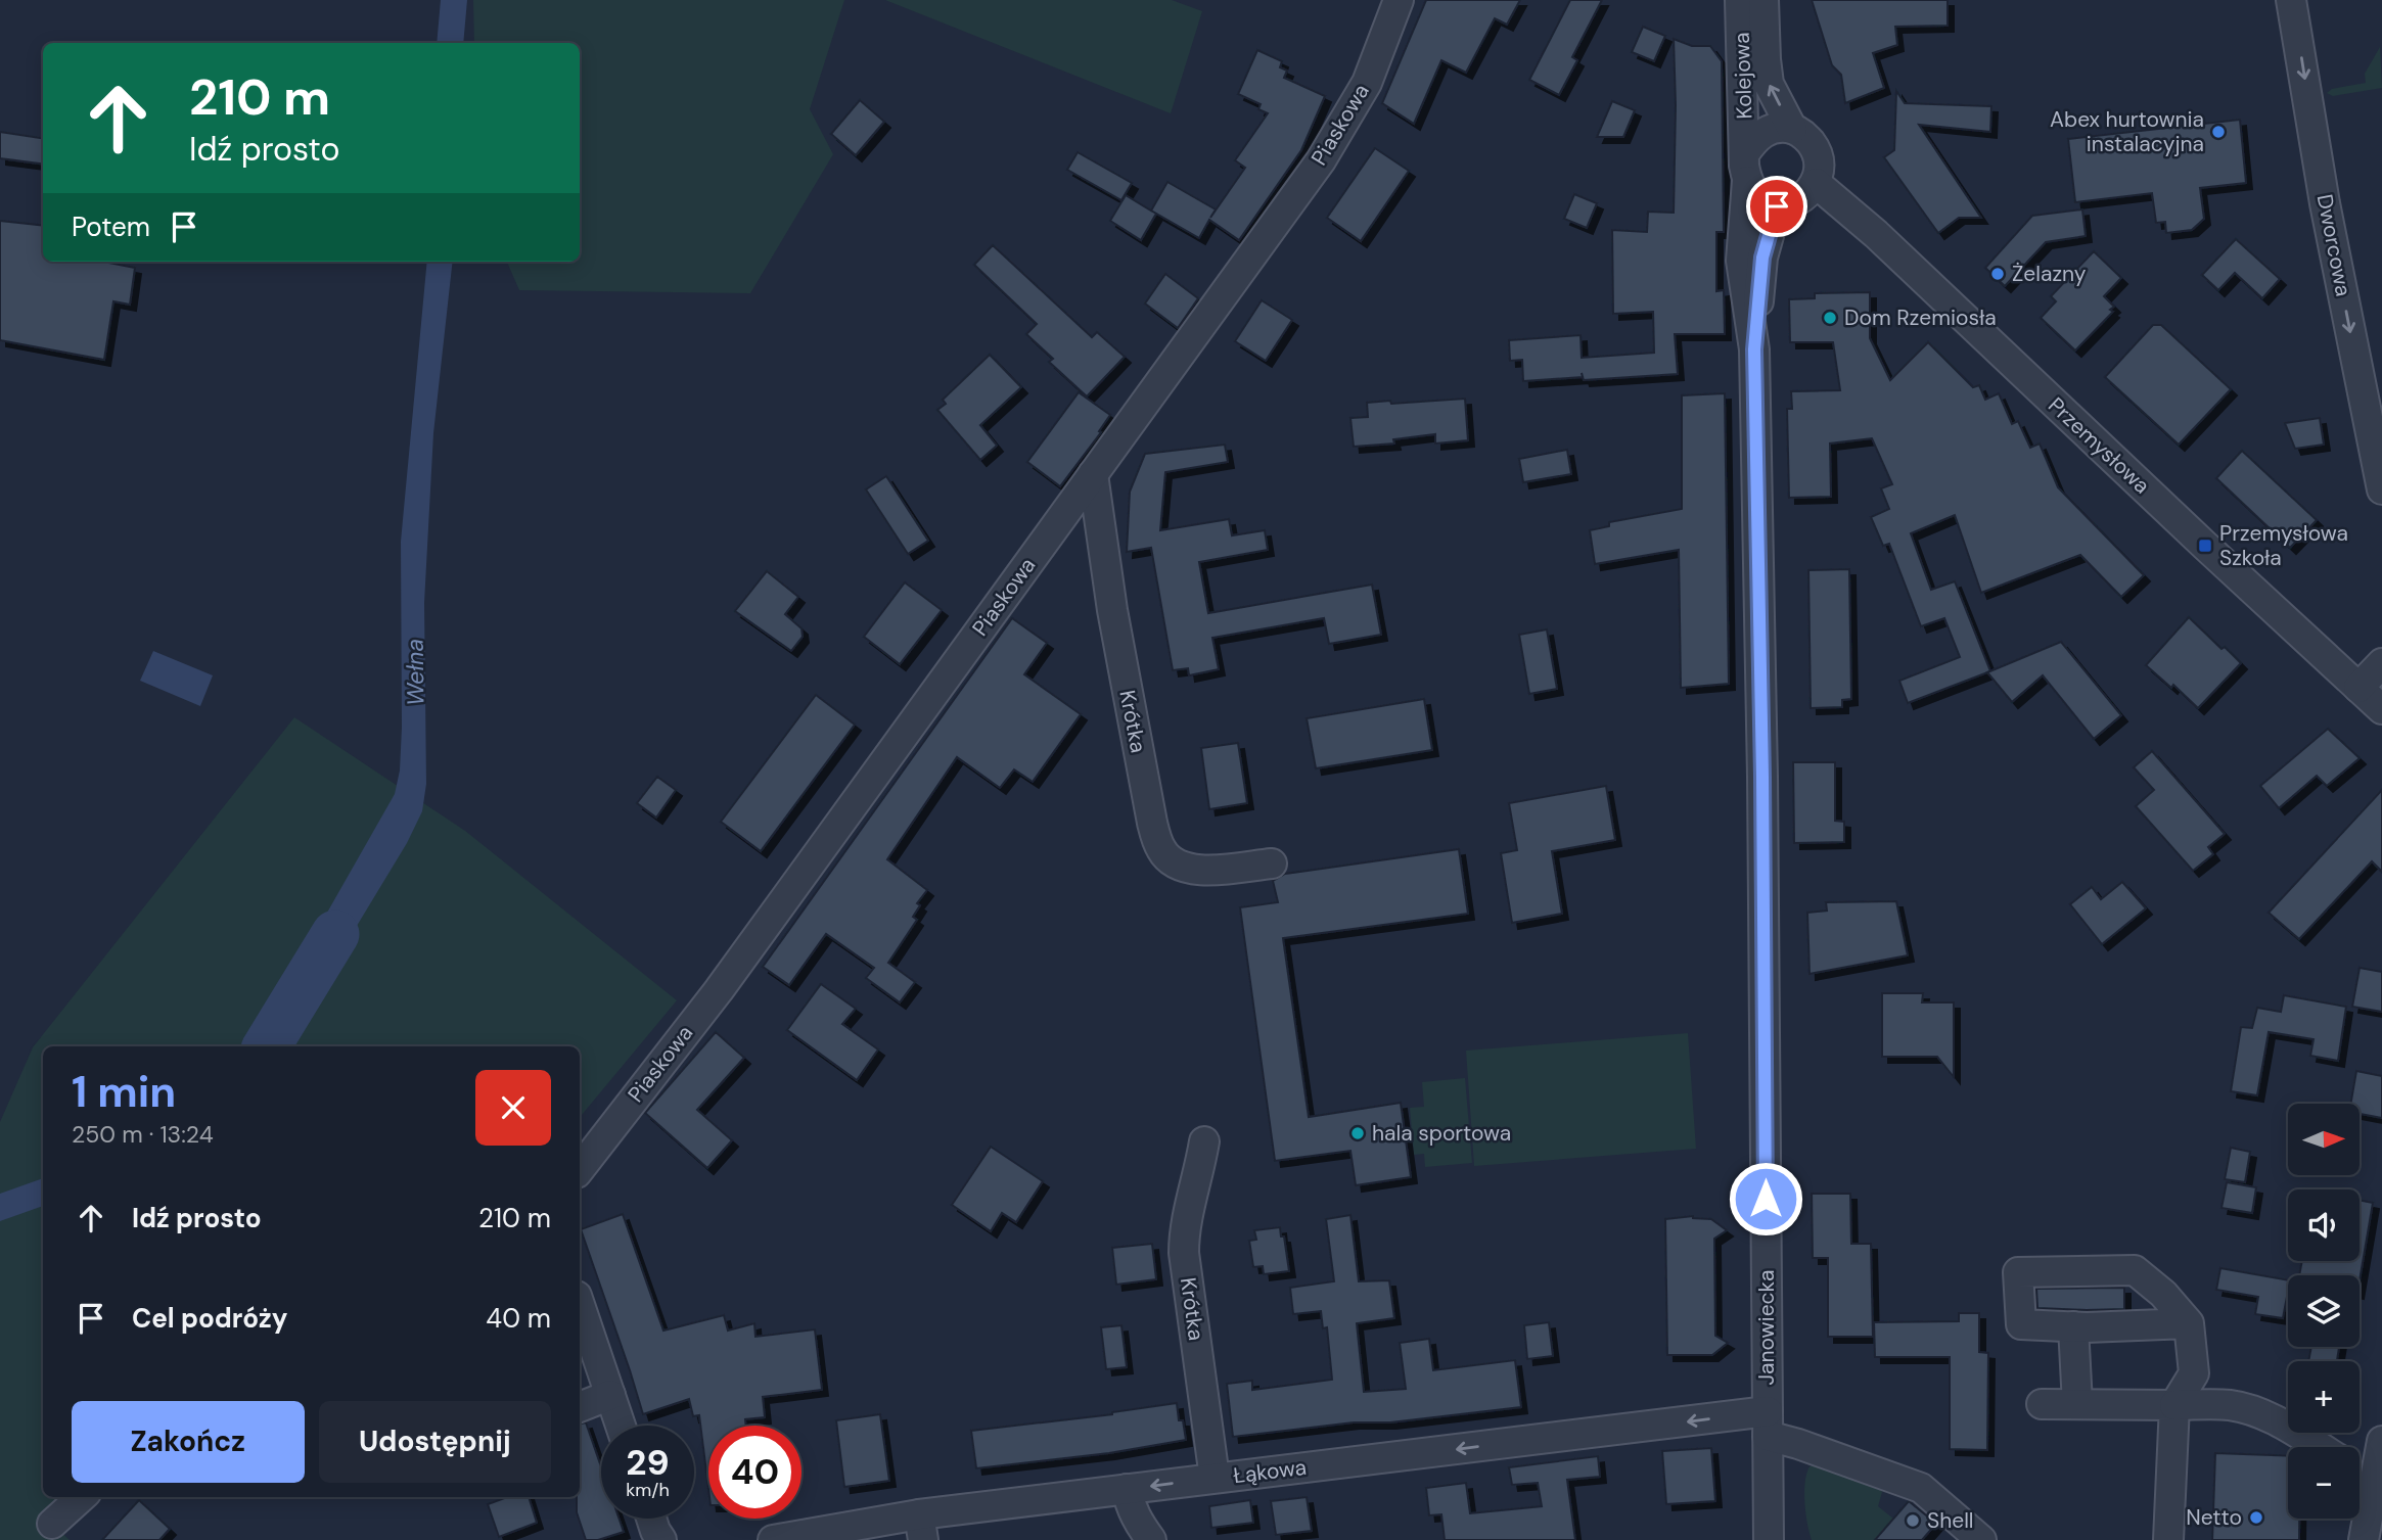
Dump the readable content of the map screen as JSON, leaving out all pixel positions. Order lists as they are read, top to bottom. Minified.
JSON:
{"streets":{"street":["Kolejowa","Piaskowa","Dworcowa","Przemysłowa","Krótka","Janowiecka","Łąkowa"]},"crossings":[["Kolejowa","Przemysłowa"],["Kolejowa","Janowiecka"],["Piaskowa","Krótka"],["Przemysłowa","Janowiecka"],["Krótka","Łąkowa"],["Janowiecka","Łąkowa"]],"one_way":["Dworcowa","Łąkowa"],"water":["Wełna"],"places":{"other":["Abex hurtownia instalacyjna","Żelazny","Dom Rzemiosła","hala sportowa","Netto","Shell"],"transit":["Przemysłowa Szkoła"]},"north":"right","page":{"turn":["210 m","Idź prosto"],"then":"Potem","heading":["1 min","250 m · 13:24"],"map_buttons":["+","−"],"list":[{"name":"Idź prosto","value":"210 m"},{"name":"Cel podróży","value":"40 m"}],"buttons":["Zakończ","Udostępnij"],"speed":"29 km/h","limit":"40"}}
